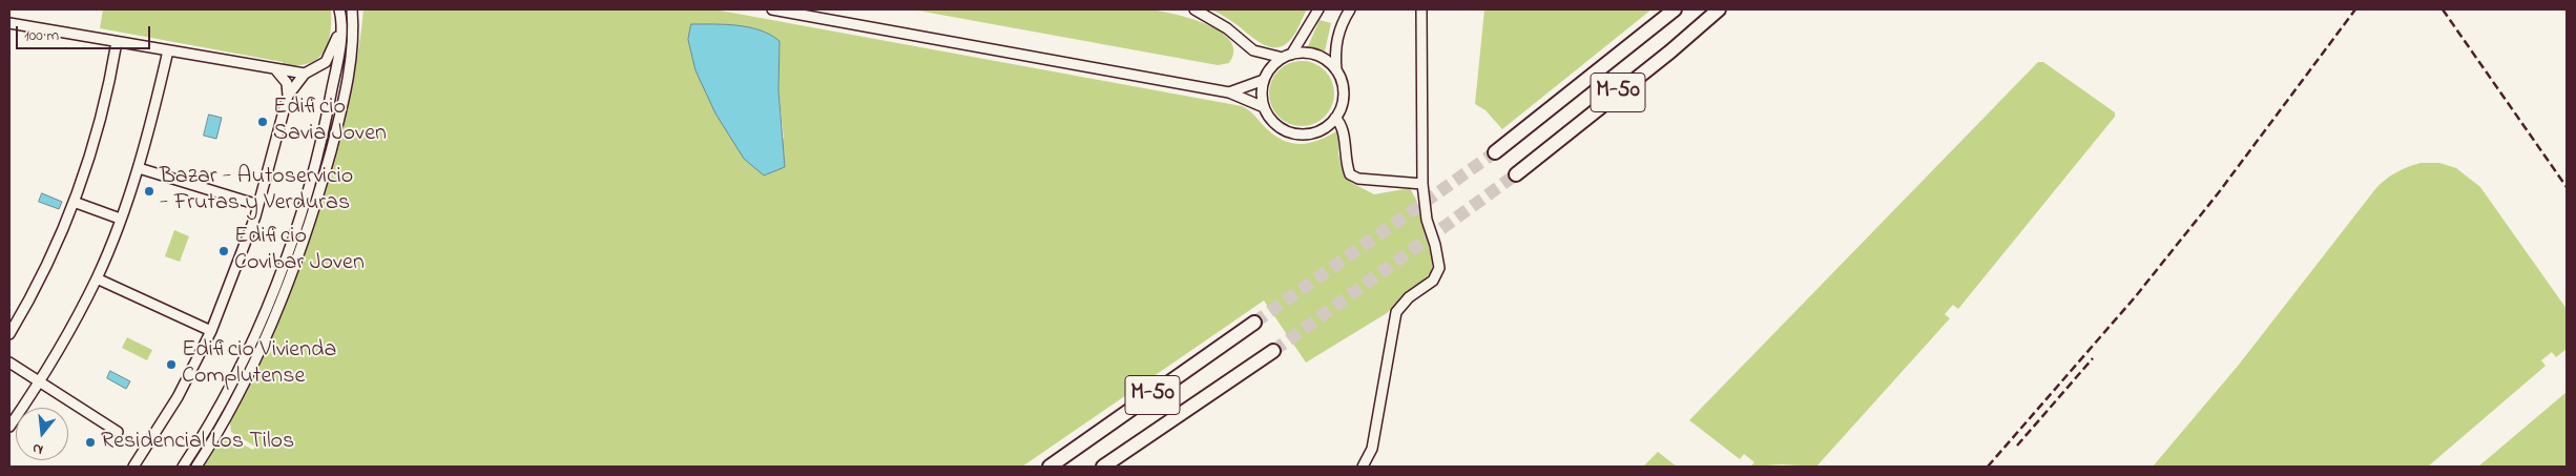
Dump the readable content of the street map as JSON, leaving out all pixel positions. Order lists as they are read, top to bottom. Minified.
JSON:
{"streets":{"highway":["M-50"]},"places":["Edificio Savia Joven","Bazar - Autoservicio - Frutas y Verduras","Edificio Covibar Joven","Edificio Vivienda Complutense","Residencial Los Tilos"],"scale_bar":"100 m","north":"bottom"}
